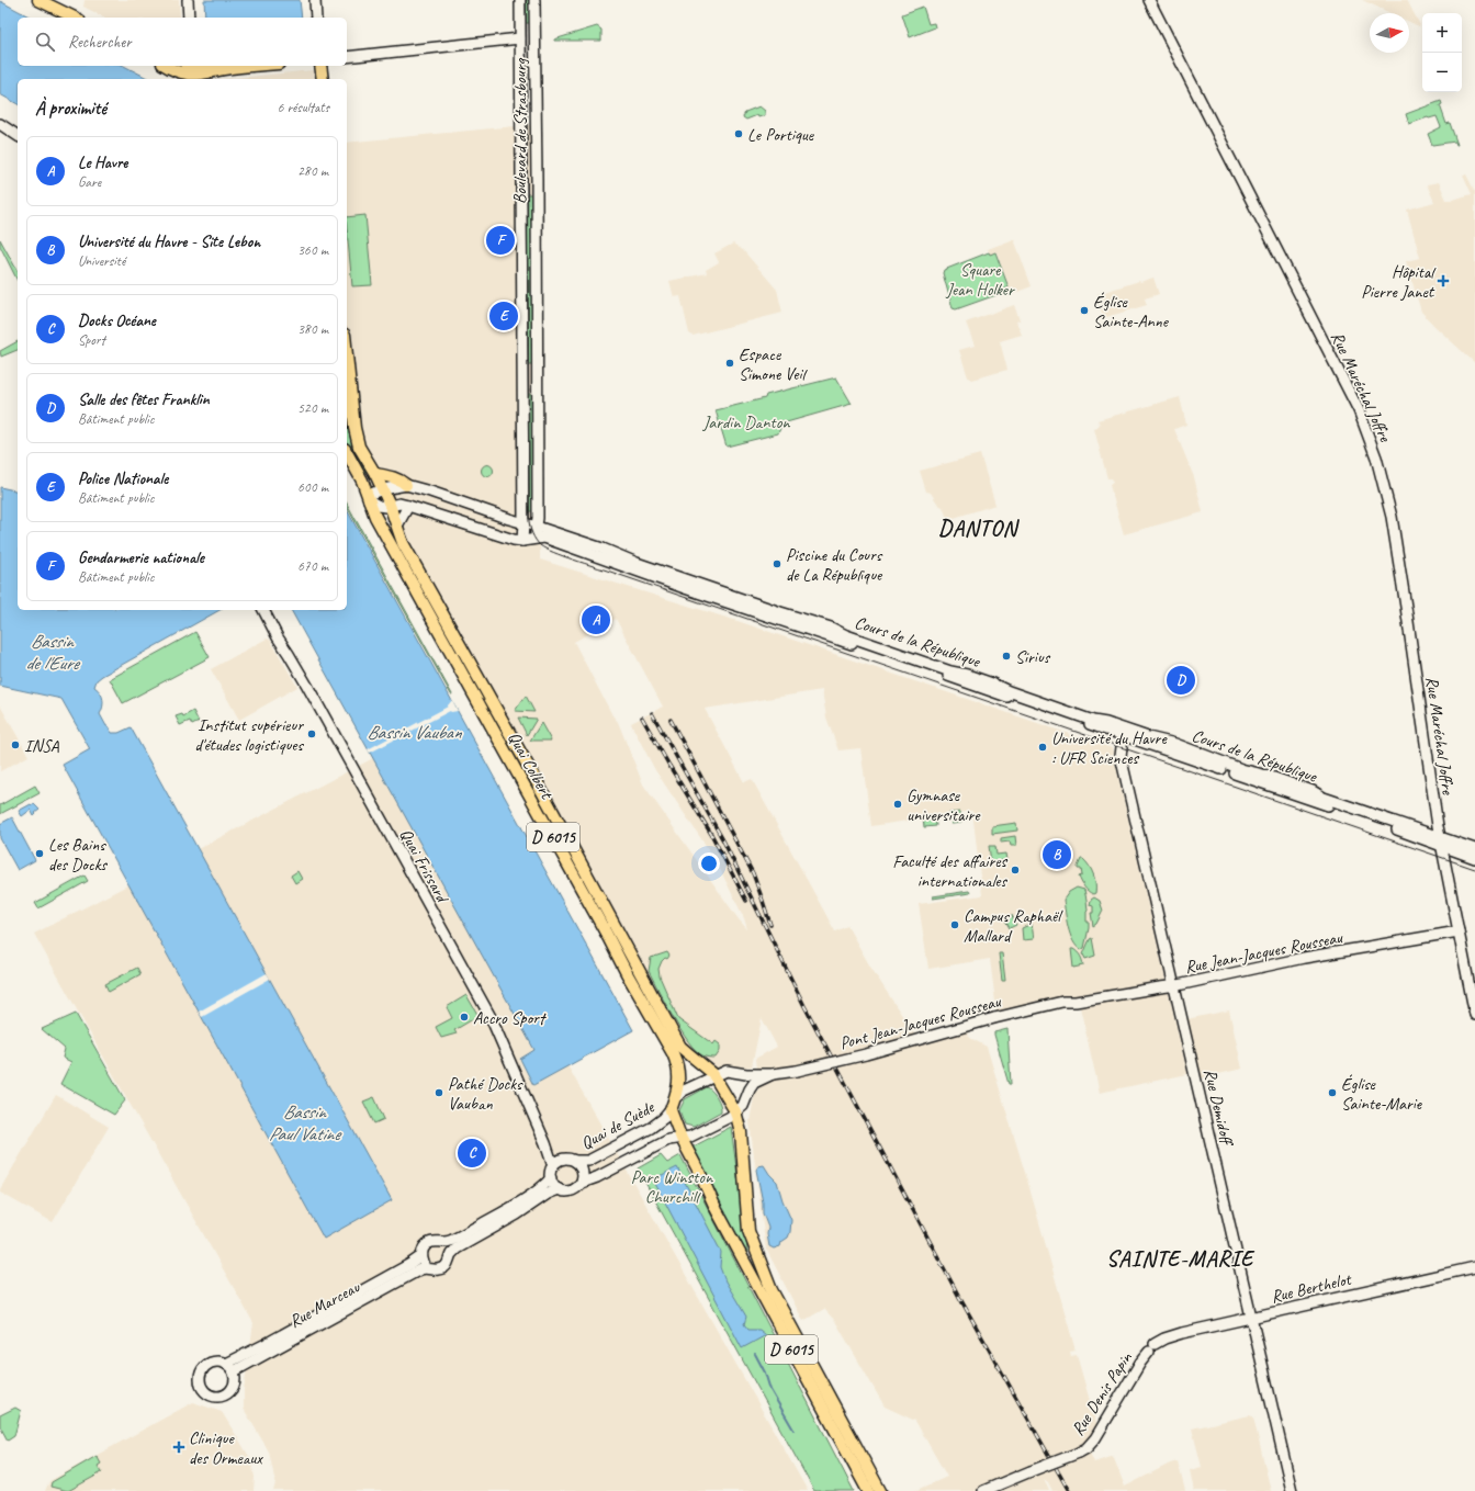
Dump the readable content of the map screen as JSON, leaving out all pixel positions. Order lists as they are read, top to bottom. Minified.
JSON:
{"streets":{"main road":["Boulevard de Strasbourg","Rue Maréchal Joffre","Cours de la République","Quai Colbert","D 6015","Quai Frissard","Rue Jean-Jacques Rousseau","Pont Jean-Jacques Rousseau","Rue Demidoff","Quai de Suède","Rue Berthelot","Rue Marceau","Rue Denis Papin"]},"crossings":[["Boulevard de Strasbourg","Cours de la République"],["Rue Maréchal Joffre","Cours de la République"],["Rue Maréchal Joffre","Rue Jean-Jacques Rousseau"],["Cours de la République","Rue Demidoff"],["Quai Colbert","D 6015"],["Quai Colbert","Pont Jean-Jacques Rousseau"],["Quai Colbert","Quai de Suède"],["D 6015","Pont Jean-Jacques Rousseau"],["D 6015","Quai de Suède"],["Quai Frissard","Quai de Suède"],["Quai Frissard","Rue Marceau"],["Rue Jean-Jacques Rousseau","Pont Jean-Jacques Rousseau"],["Rue Jean-Jacques Rousseau","Rue Demidoff"],["Rue Demidoff","Rue Berthelot"],["Quai de Suède","Rue Marceau"],["Rue Berthelot","Rue Denis Papin"]],"districts":["DANTON","SAINTE-MARIE"],"water":["Bassin de l'Eure","Bassin Vauban","Bassin Paul Vatine"],"parks":["Square Jean Holker","Jardin Danton","Parc Winston Churchill"],"places":{"other":["Le Portique","Église Sainte-Anne","Espace Simone Veil","Piscine du Cours de La République","Sirius","Institut supérieur d'études logistiques","INSA","Université du Havre : UFR Sciences","Gymnase universitaire","Les Bains des Docks","Faculté des affaires internationales","Campus Raphaël Mallard","Accro Sport","Pathé Docks Vauban","Église Sainte-Marie"],"health":["Hôpital Pierre Janet","Clinique des Ormeaux"]},"north":"right","page":{"map_buttons":["+","−"],"search":"Rechercher","heading":["À proximité","6 résultats"],"list":[{"mark":"A","name":"Le Havre","note":"Gare","value":"280 m"},{"mark":"B","name":"Université du Havre - Site Lebon","note":"Université","value":"360 m"},{"mark":"C","name":"Docks Océane","note":"Sport","value":"380 m"},{"mark":"D","name":"Salle des fêtes Franklin","note":"Bâtiment public","value":"520 m"},{"mark":"E","name":"Police Nationale","note":"Bâtiment public","value":"600 m"},{"mark":"F","name":"Gendarmerie nationale","note":"Bâtiment public","value":"670 m"}],"pins":["F","E","A","D","B","C"]}}
